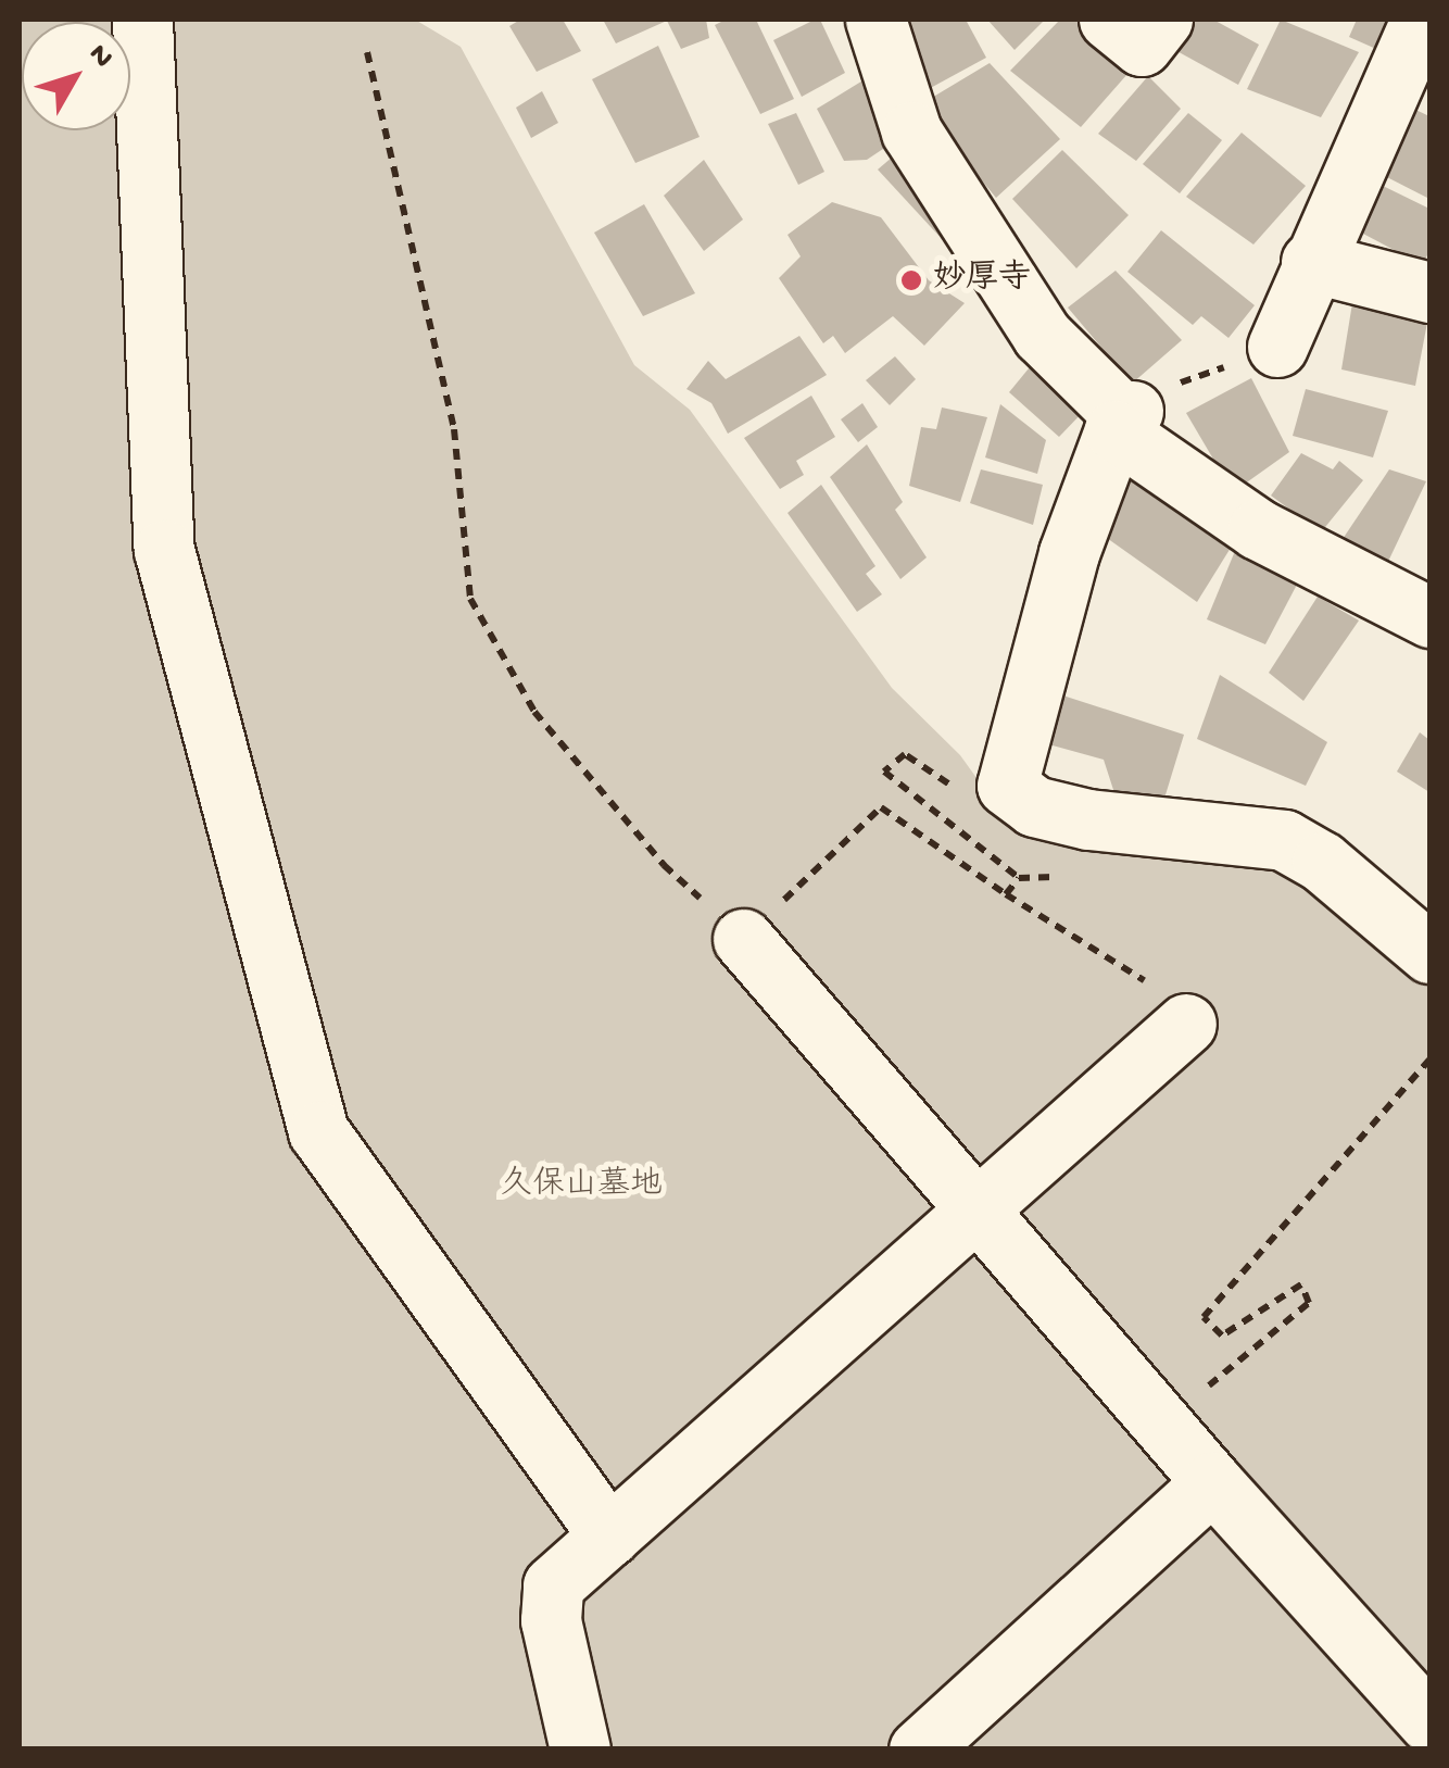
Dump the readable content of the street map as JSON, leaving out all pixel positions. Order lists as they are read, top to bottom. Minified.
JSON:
{"parks":["久保山墓地"],"places":["妙厚寺"],"north":"top right"}
